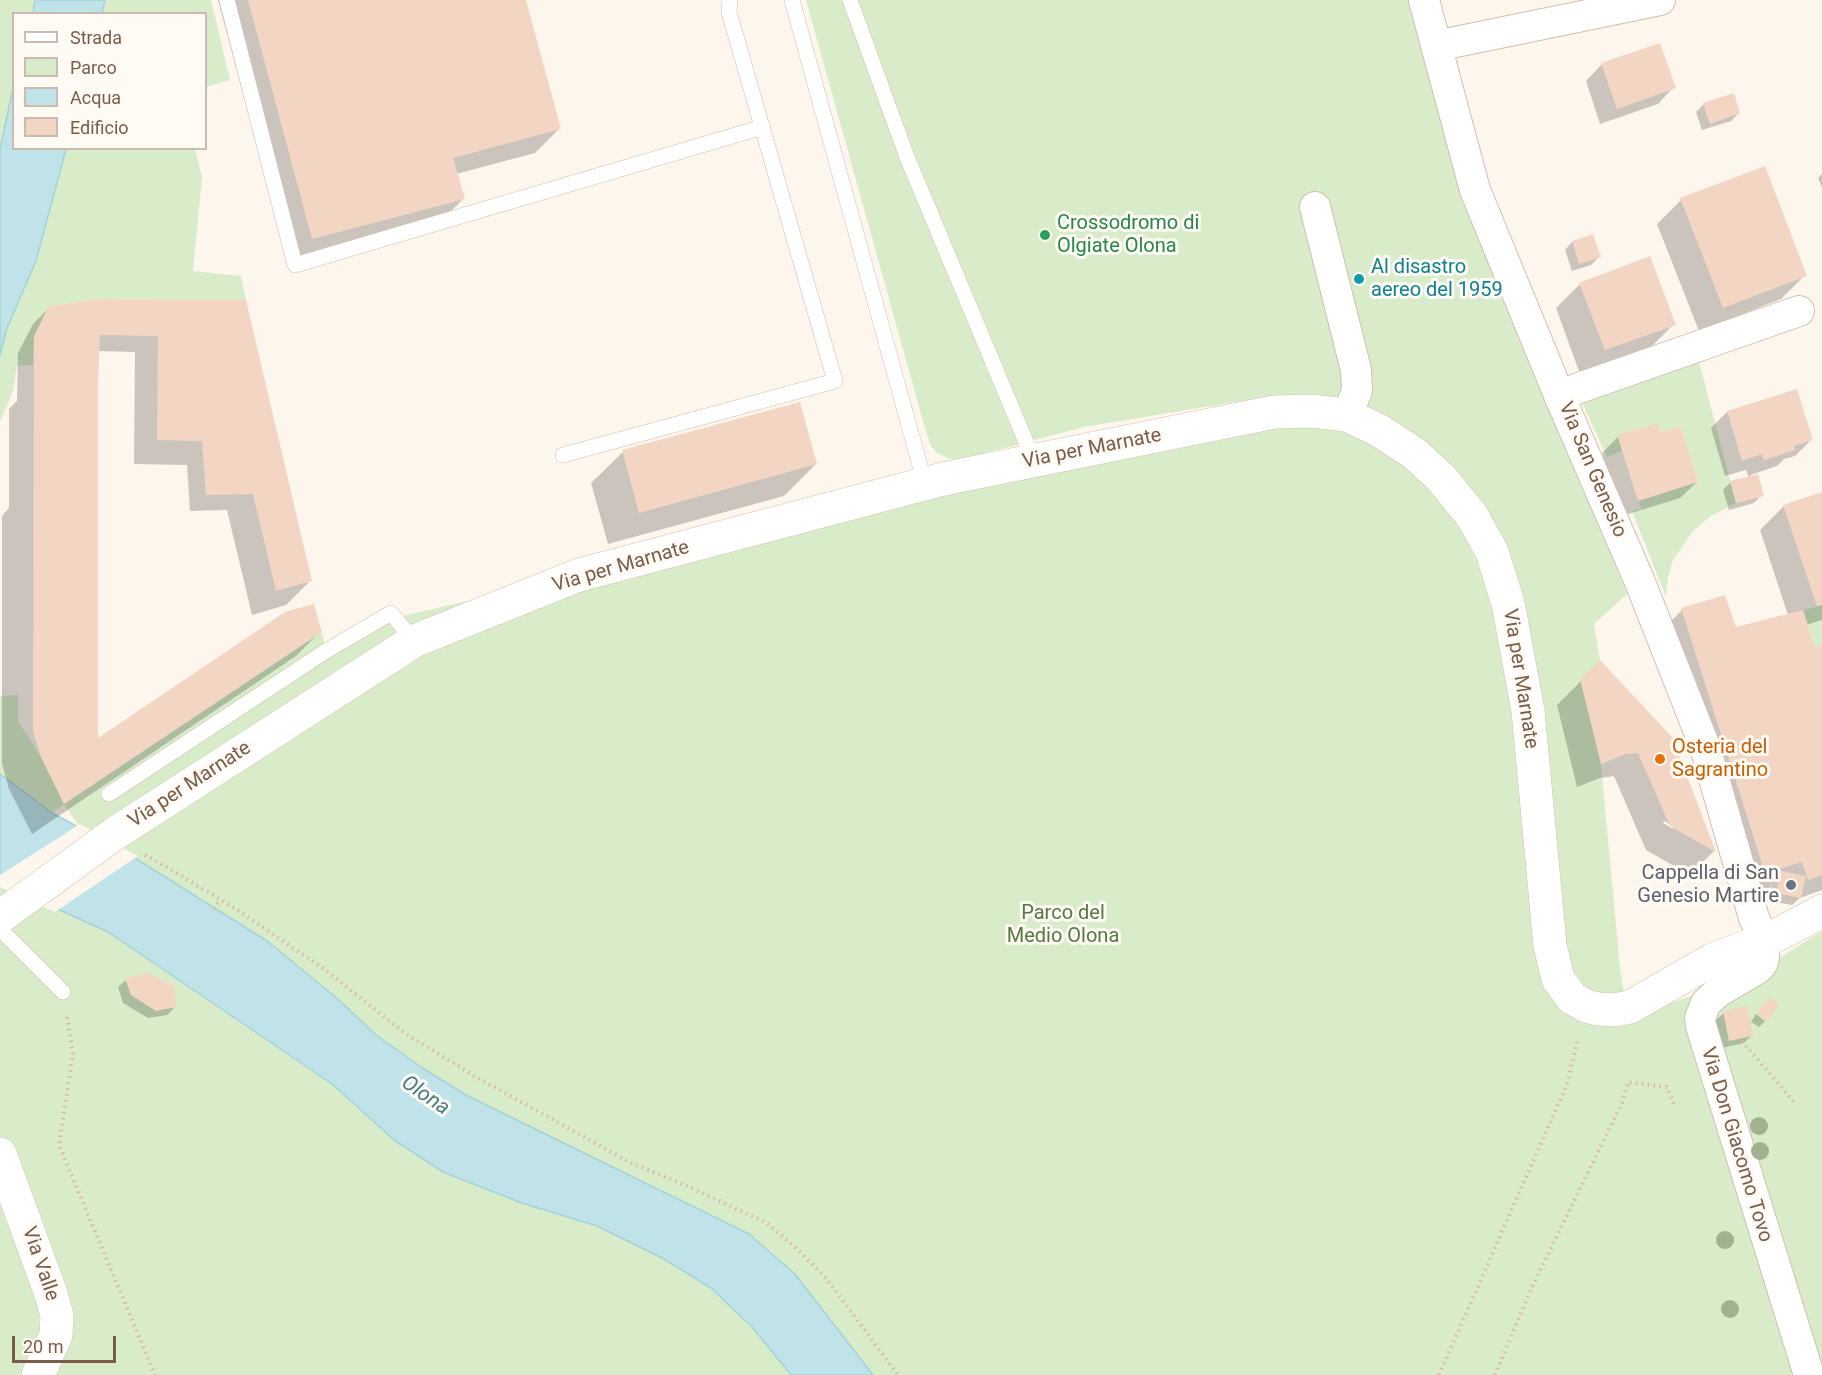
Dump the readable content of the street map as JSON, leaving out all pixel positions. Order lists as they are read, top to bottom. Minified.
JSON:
{"streets":{"street":["Via per Marnate","Via San Genesio","Via Don Giacomo Tovo","Via Valle"]},"crossings":[["Via per Marnate","Via San Genesio"],["Via per Marnate","Via Don Giacomo Tovo"],["Via San Genesio","Via Don Giacomo Tovo"]],"water":["Olona"],"parks":["Parco del Medio Olona"],"places":["Crossodromo di Olgiate Olona","Al disastro aereo del 1959","Osteria del Sagrantino","Cappella di San Genesio Martire"],"legend":["Strada","Parco","Acqua","Edificio"],"scale_bar":"20 m"}
